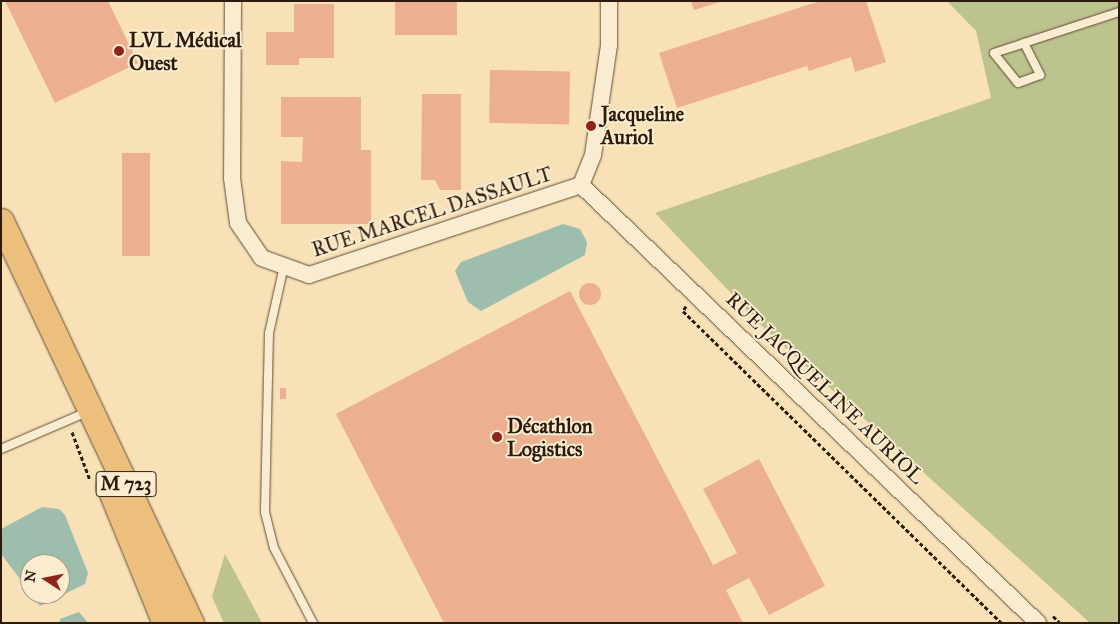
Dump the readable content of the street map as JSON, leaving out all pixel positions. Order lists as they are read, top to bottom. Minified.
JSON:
{"streets":{"main road":["M 723"],"street":["RUE MARCEL DASSAULT","RUE JACQUELINE AURIOL"]},"crossings":[["RUE MARCEL DASSAULT","RUE JACQUELINE AURIOL"]],"places":["LVL Médical Ouest","Jacqueline Auriol","Décathlon Logistics"],"north":"left"}
